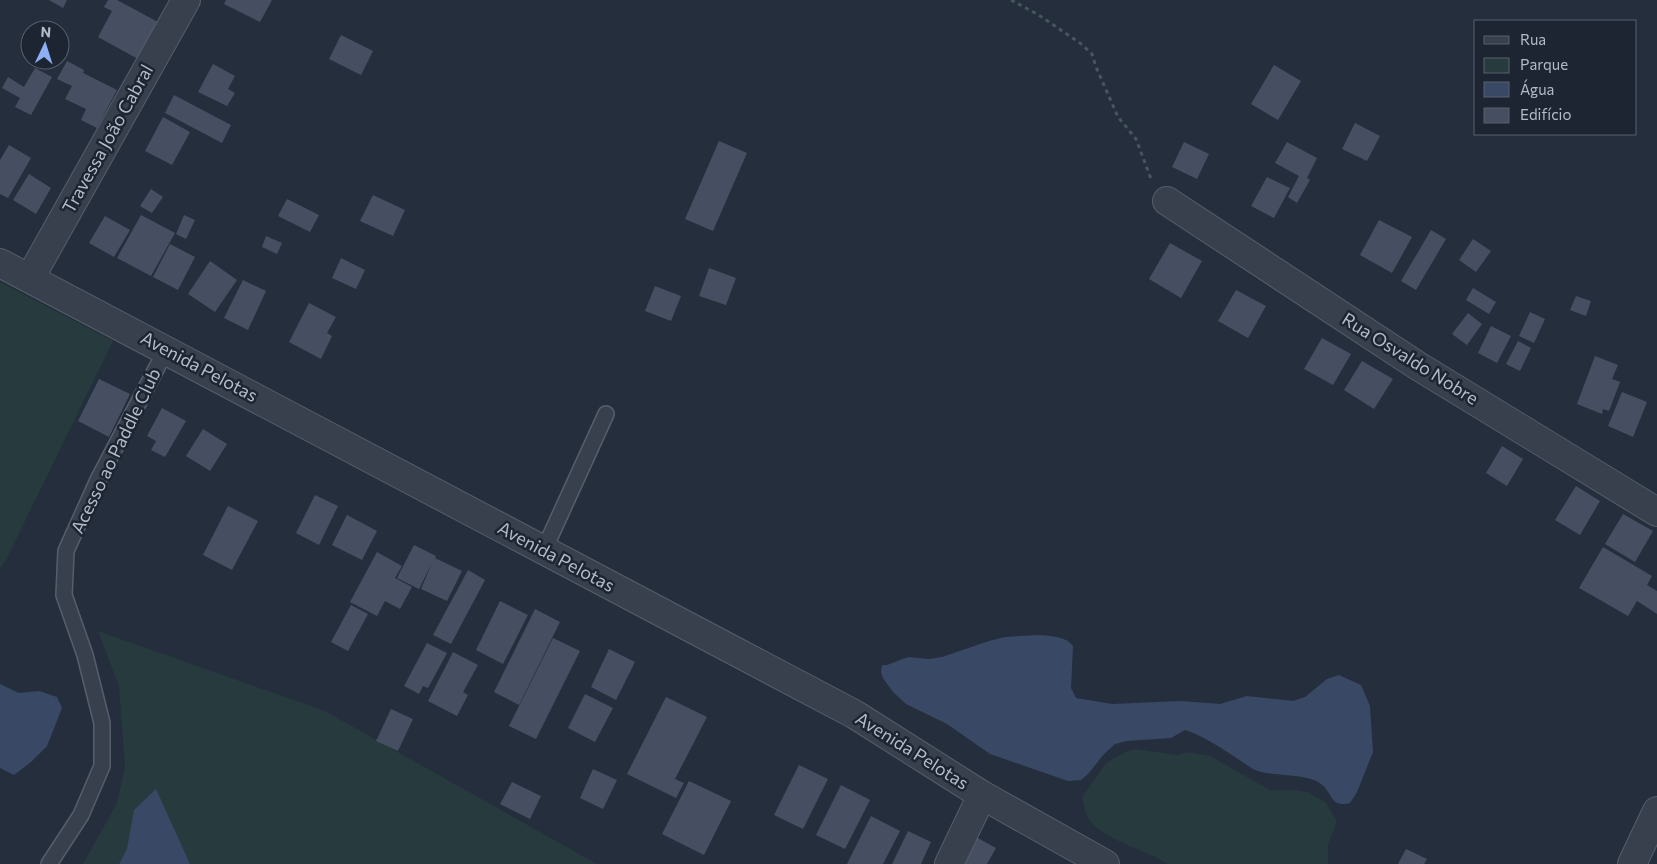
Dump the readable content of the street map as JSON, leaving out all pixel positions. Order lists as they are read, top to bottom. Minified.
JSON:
{"streets":{"street":["Travessa João Cabral","Rua Osvaldo Nobre","Avenida Pelotas"],"lane":["Acesso ao Paddle Club"]},"crossings":[["Travessa João Cabral","Avenida Pelotas"],["Avenida Pelotas","Acesso ao Paddle Club"]],"legend":["Rua","Parque","Água","Edifício"],"north":"top"}
